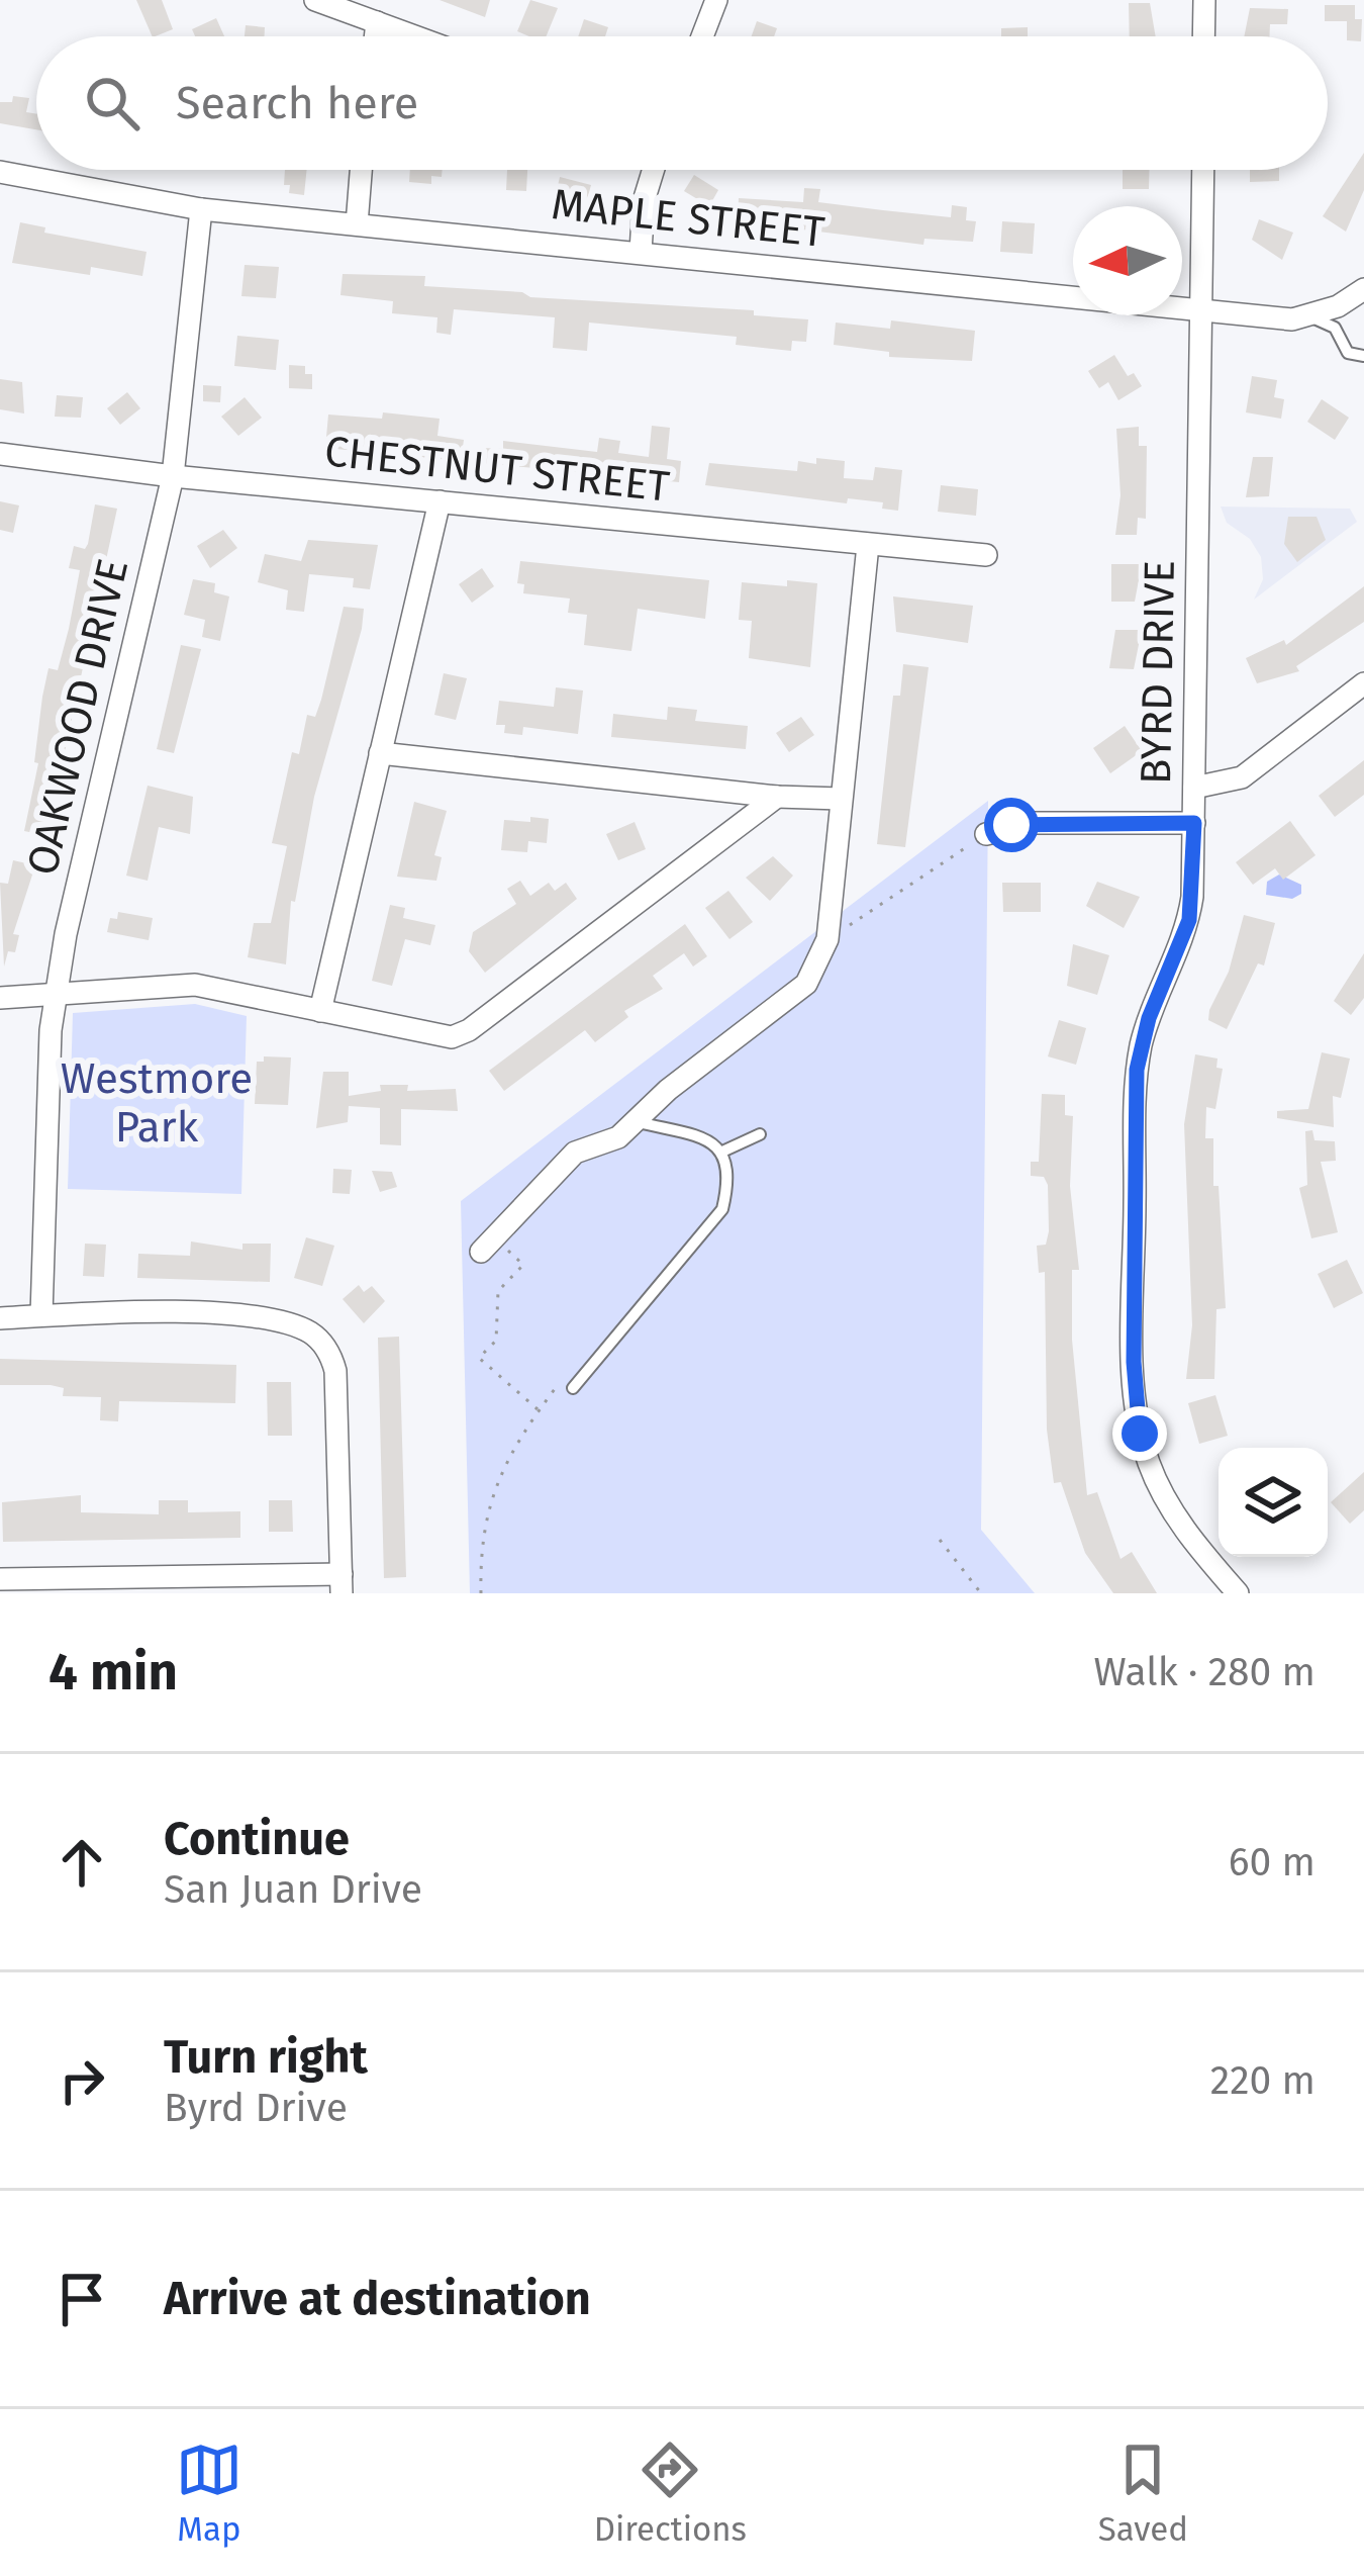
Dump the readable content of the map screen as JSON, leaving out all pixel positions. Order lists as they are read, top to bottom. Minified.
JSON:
{"streets":{"street":["MAPLE STREET","CHESTNUT STREET","BYRD DRIVE","OAKWOOD DRIVE"]},"crossings":[["MAPLE STREET","BYRD DRIVE"],["MAPLE STREET","OAKWOOD DRIVE"],["CHESTNUT STREET","OAKWOOD DRIVE"]],"parks":["Westmore Park"],"north":"left","page":{"search":"Search here","heading":["4 min","Walk · 280 m"],"list":[["Continue","San Juan Drive","60 m"],["Turn right","Byrd Drive","220 m"],"Arrive at destination"],"nav":["Map","Directions","Saved"]}}
